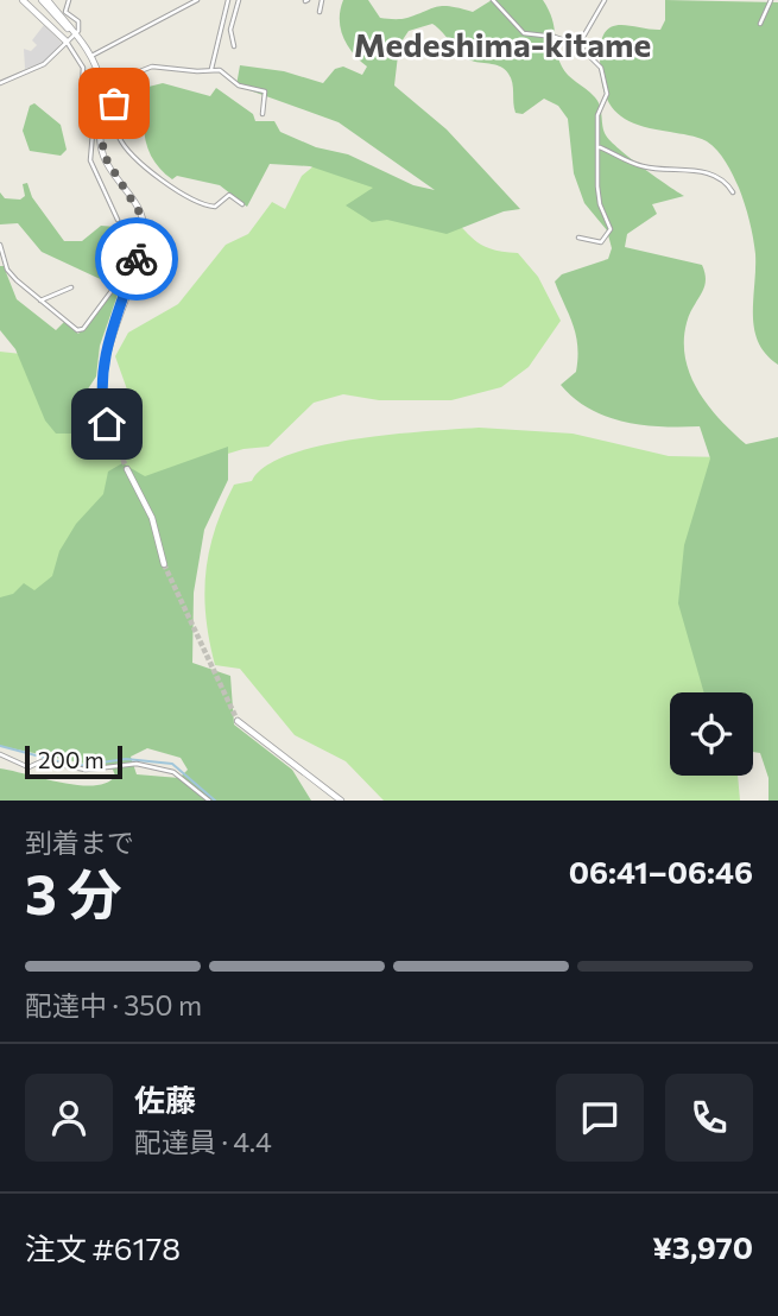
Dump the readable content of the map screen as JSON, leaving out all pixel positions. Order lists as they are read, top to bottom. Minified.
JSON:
{"districts":["Medeshima-kitame"],"scale_bar":"200 m","page":{"scale":"200 m","heading":["3 分","到着まで","06:41–06:46"],"panel":["佐藤","配達員 · 4.4","注文 #6178","¥3,970"],"bar":"配達中 · 350 m"}}
